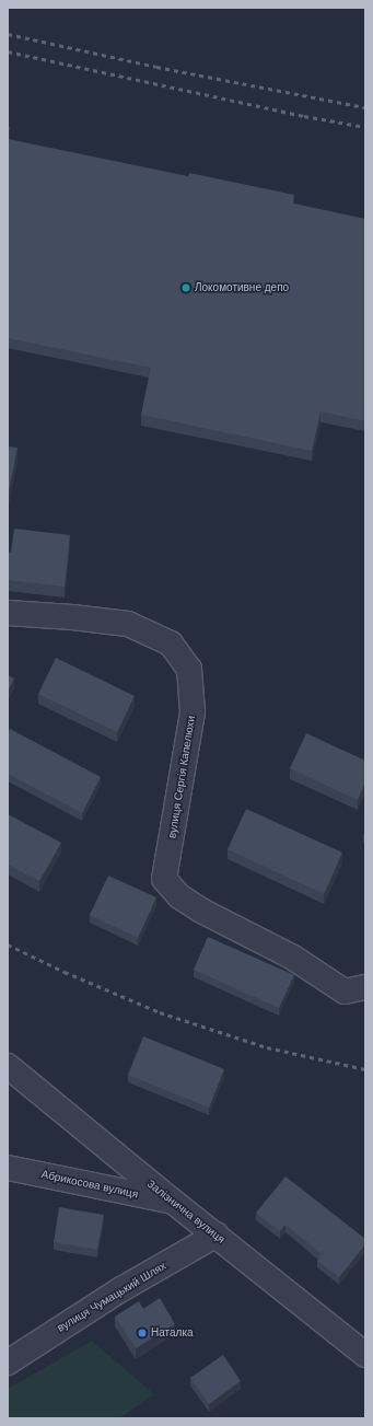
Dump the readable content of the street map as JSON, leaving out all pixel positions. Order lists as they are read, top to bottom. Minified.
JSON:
{"streets":{"street":["вулиця Сергія Капелюхи","Абрикосова вулиця","Залізнична вулиця","вулиця Чумацький Шлях"]},"crossings":[["Абрикосова вулиця","Залізнична вулиця"],["Залізнична вулиця","вулиця Чумацький Шлях"]],"places":["Локомотивне депо","Наталка"]}
